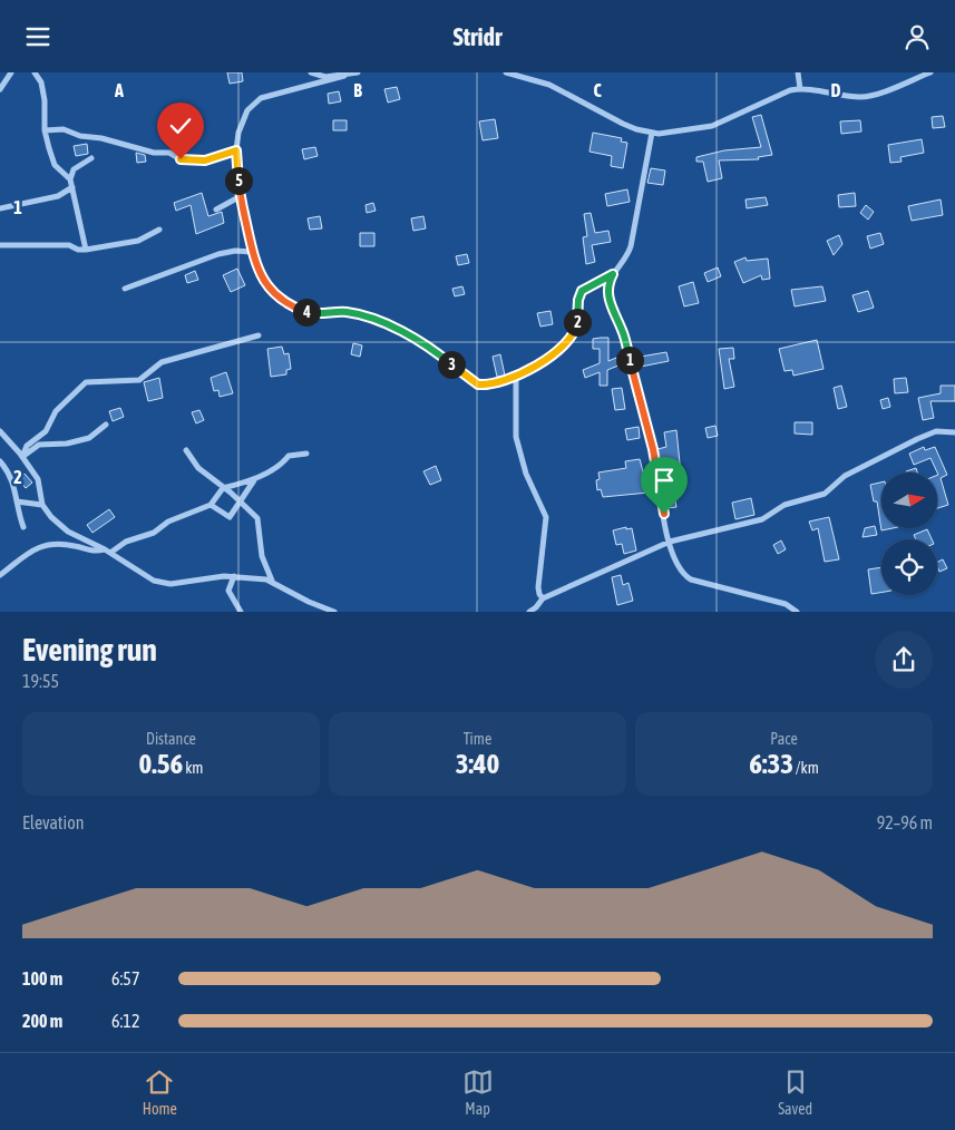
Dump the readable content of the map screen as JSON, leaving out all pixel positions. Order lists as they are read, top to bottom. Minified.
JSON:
{"north":"right","page":{"header":"Stridr","pins":["5","4","2","1","3"],"heading":["Evening run","19:55"],"stats":[["Distance","0.56 km"],["Time","3:40"],["Pace","6:33 /km"]],"chart":["Elevation","92–96 m"],"list":[{"name":"100 m","note":"6:57"},{"name":"200 m","note":"6:12"}],"tabs":["Home","Map","Saved"]},"grid":{"columns":["A","B","C","D"],"rows":["1","2"]}}
